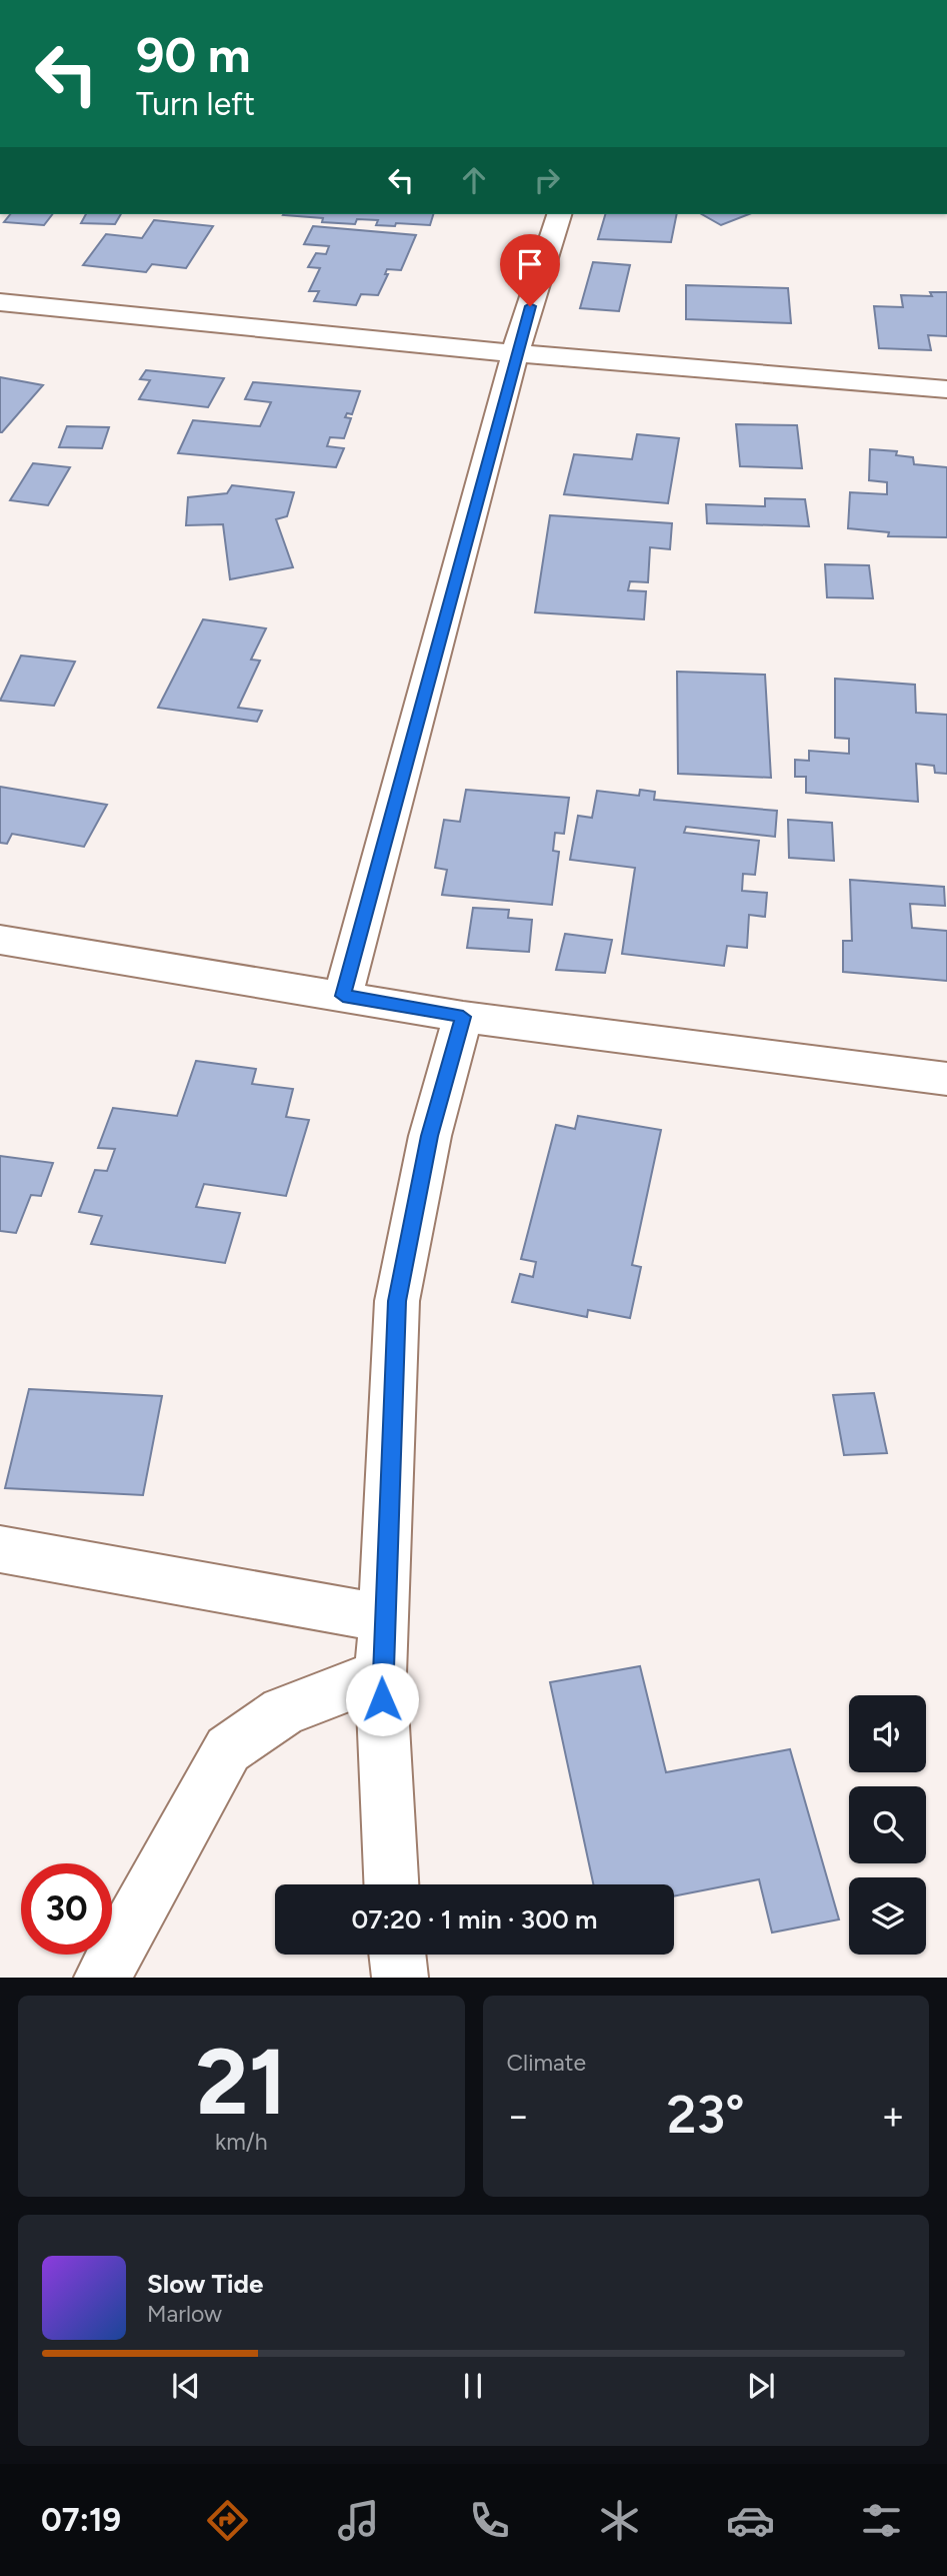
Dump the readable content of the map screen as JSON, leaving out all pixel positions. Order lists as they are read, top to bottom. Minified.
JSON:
{"page":{"turn":["90 m","Turn left"],"limit":"30","trip":"07:20 · 1 min · 300 m","tile":[["21","km/h"],"Climate"],"heat":["−","23°","+"],"song":["Slow Tide","Marlow"],"tabs":"07:19"}}
